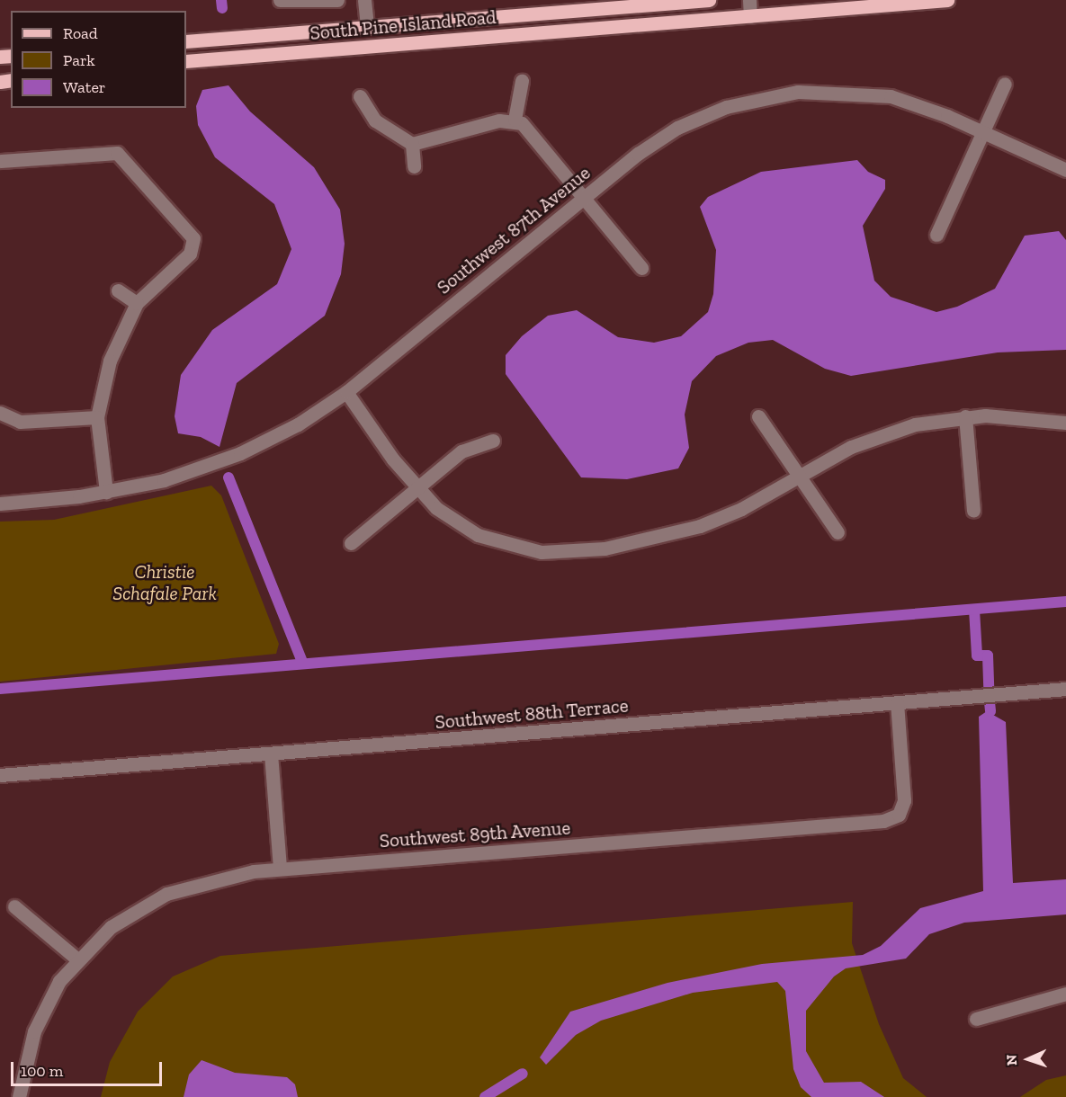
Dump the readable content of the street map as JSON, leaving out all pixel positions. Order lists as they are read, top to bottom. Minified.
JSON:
{"streets":{"main road":["South Pine Island Road"],"street":["Southwest 87th Avenue","Southwest 88th Terrace","Southwest 89th Avenue"]},"crossings":[["Southwest 88th Terrace","Southwest 89th Avenue"]],"parks":["Christie Schafale Park"],"legend":["Road","Park","Water"],"scale_bar":"100 m","north":"left"}
